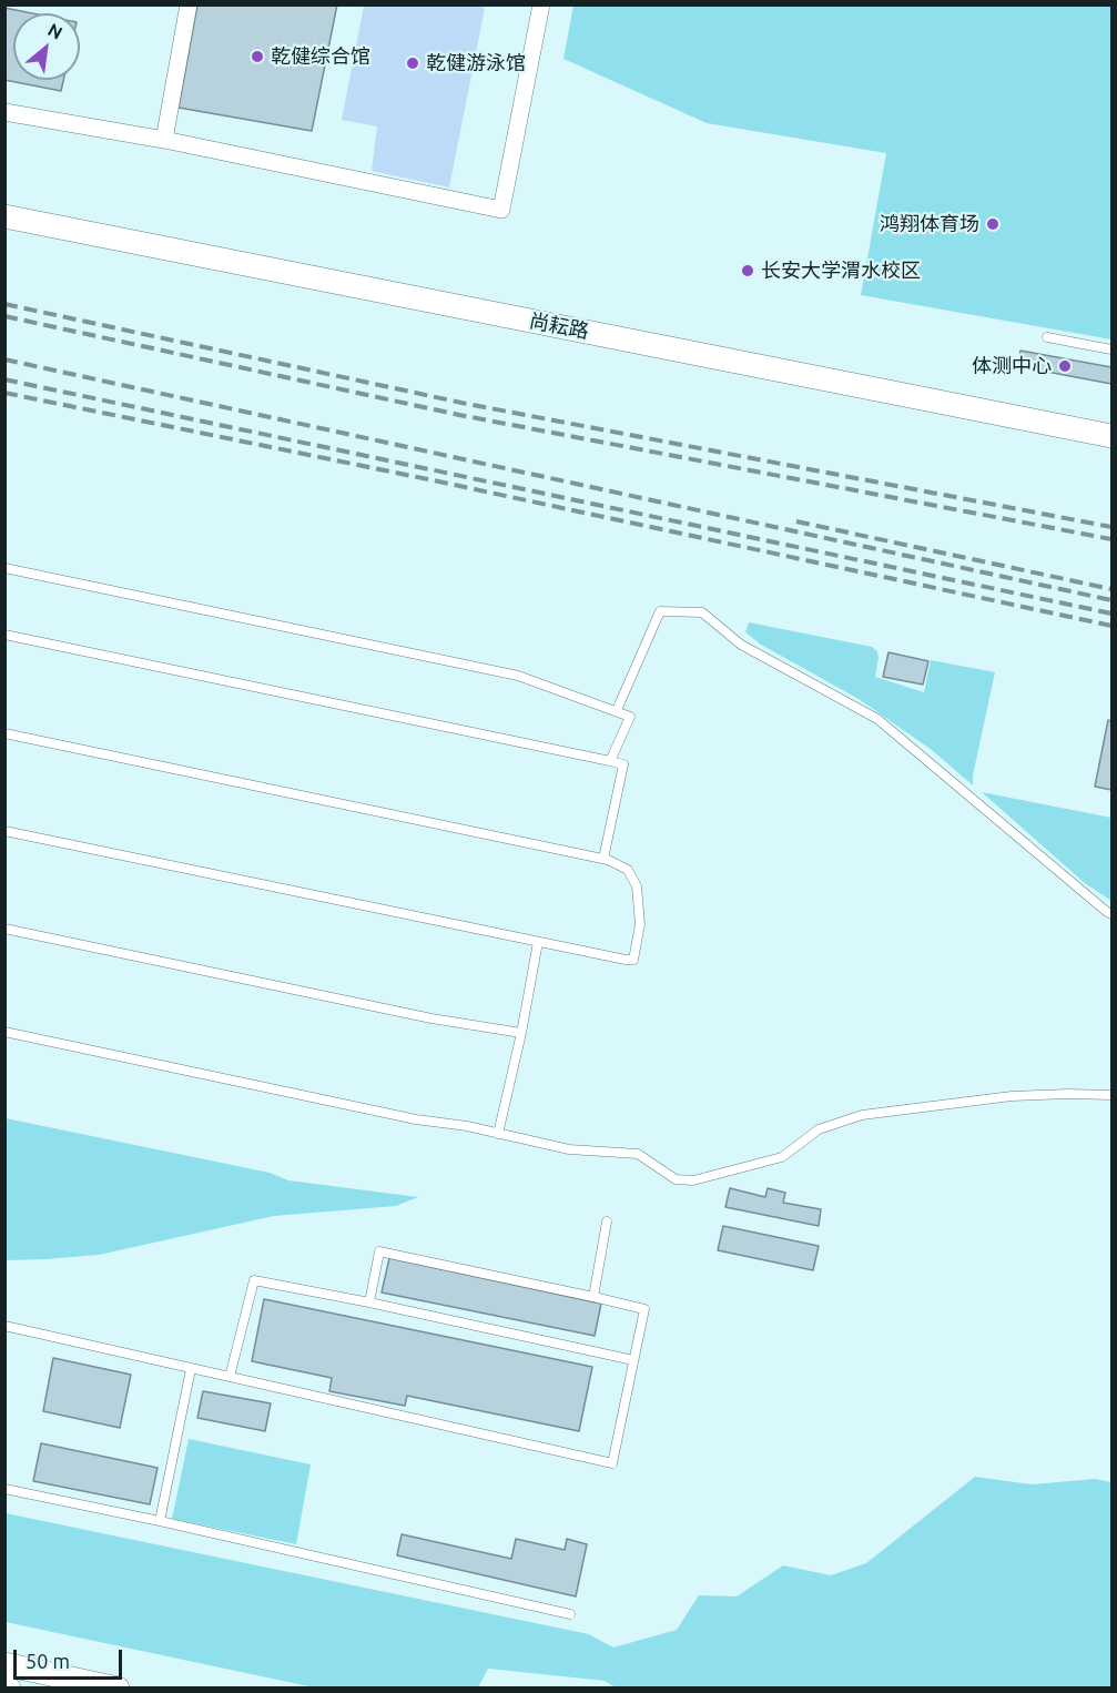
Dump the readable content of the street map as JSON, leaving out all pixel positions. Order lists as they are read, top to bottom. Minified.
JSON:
{"streets":{"street":["尚耘路"]},"places":["乾健综合馆","乾健游泳馆","鸿翔体育场","长安大学渭水校区","体测中心"],"scale_bar":"50 m","north":"top right"}
